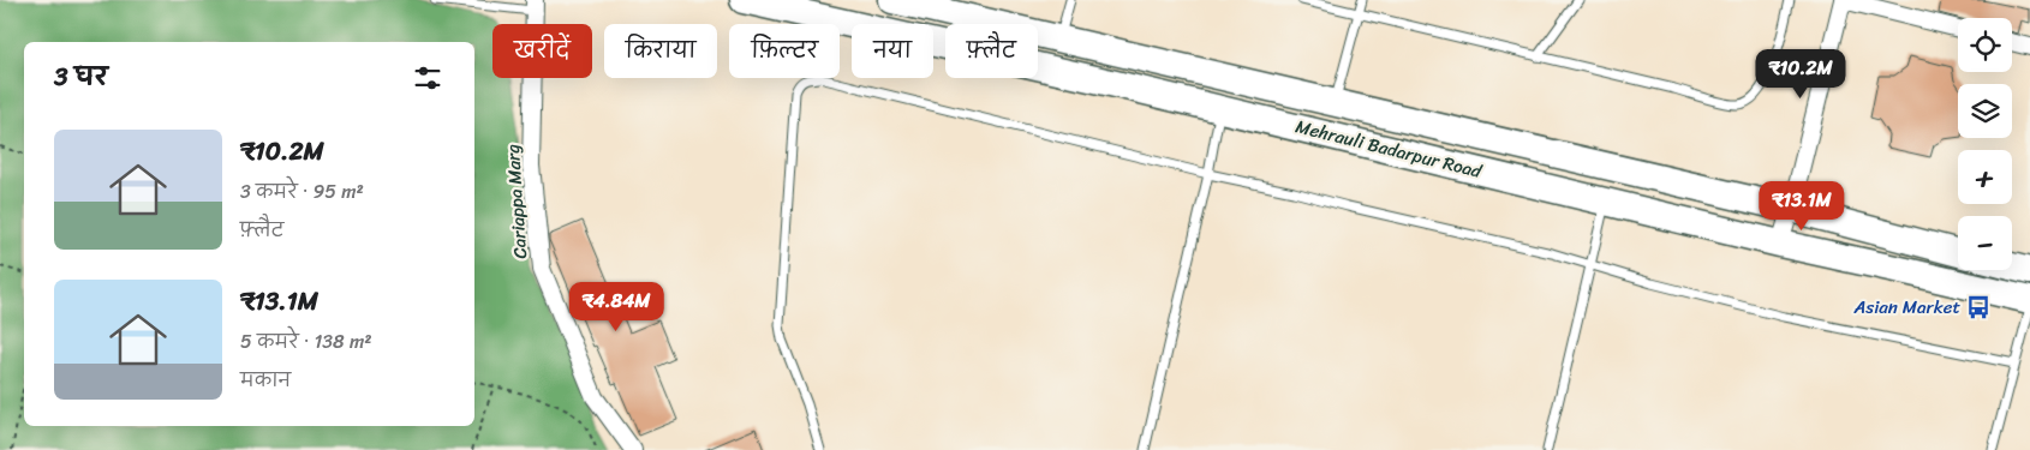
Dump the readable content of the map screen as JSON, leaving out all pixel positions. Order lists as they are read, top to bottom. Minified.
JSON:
{"streets":{"main road":["Mehrauli Badarpur Road"],"street":["Cariappa Marg"]},"places":{"bus stop":["Asian Market"]},"page":{"map_buttons":["+","−"],"chip":["खरीदें","किराया","फ़िल्टर","नया","फ़्लैट"],"heading":"3 घर","price":["₹10.2M","₹13.1M","₹4.84M"],"list":[{"name":"₹10.2M","note":"3 कमरे · 95 m² · फ़्लैट"},{"name":"₹13.1M","note":"5 कमरे · 138 m² · मकान"}]}}
